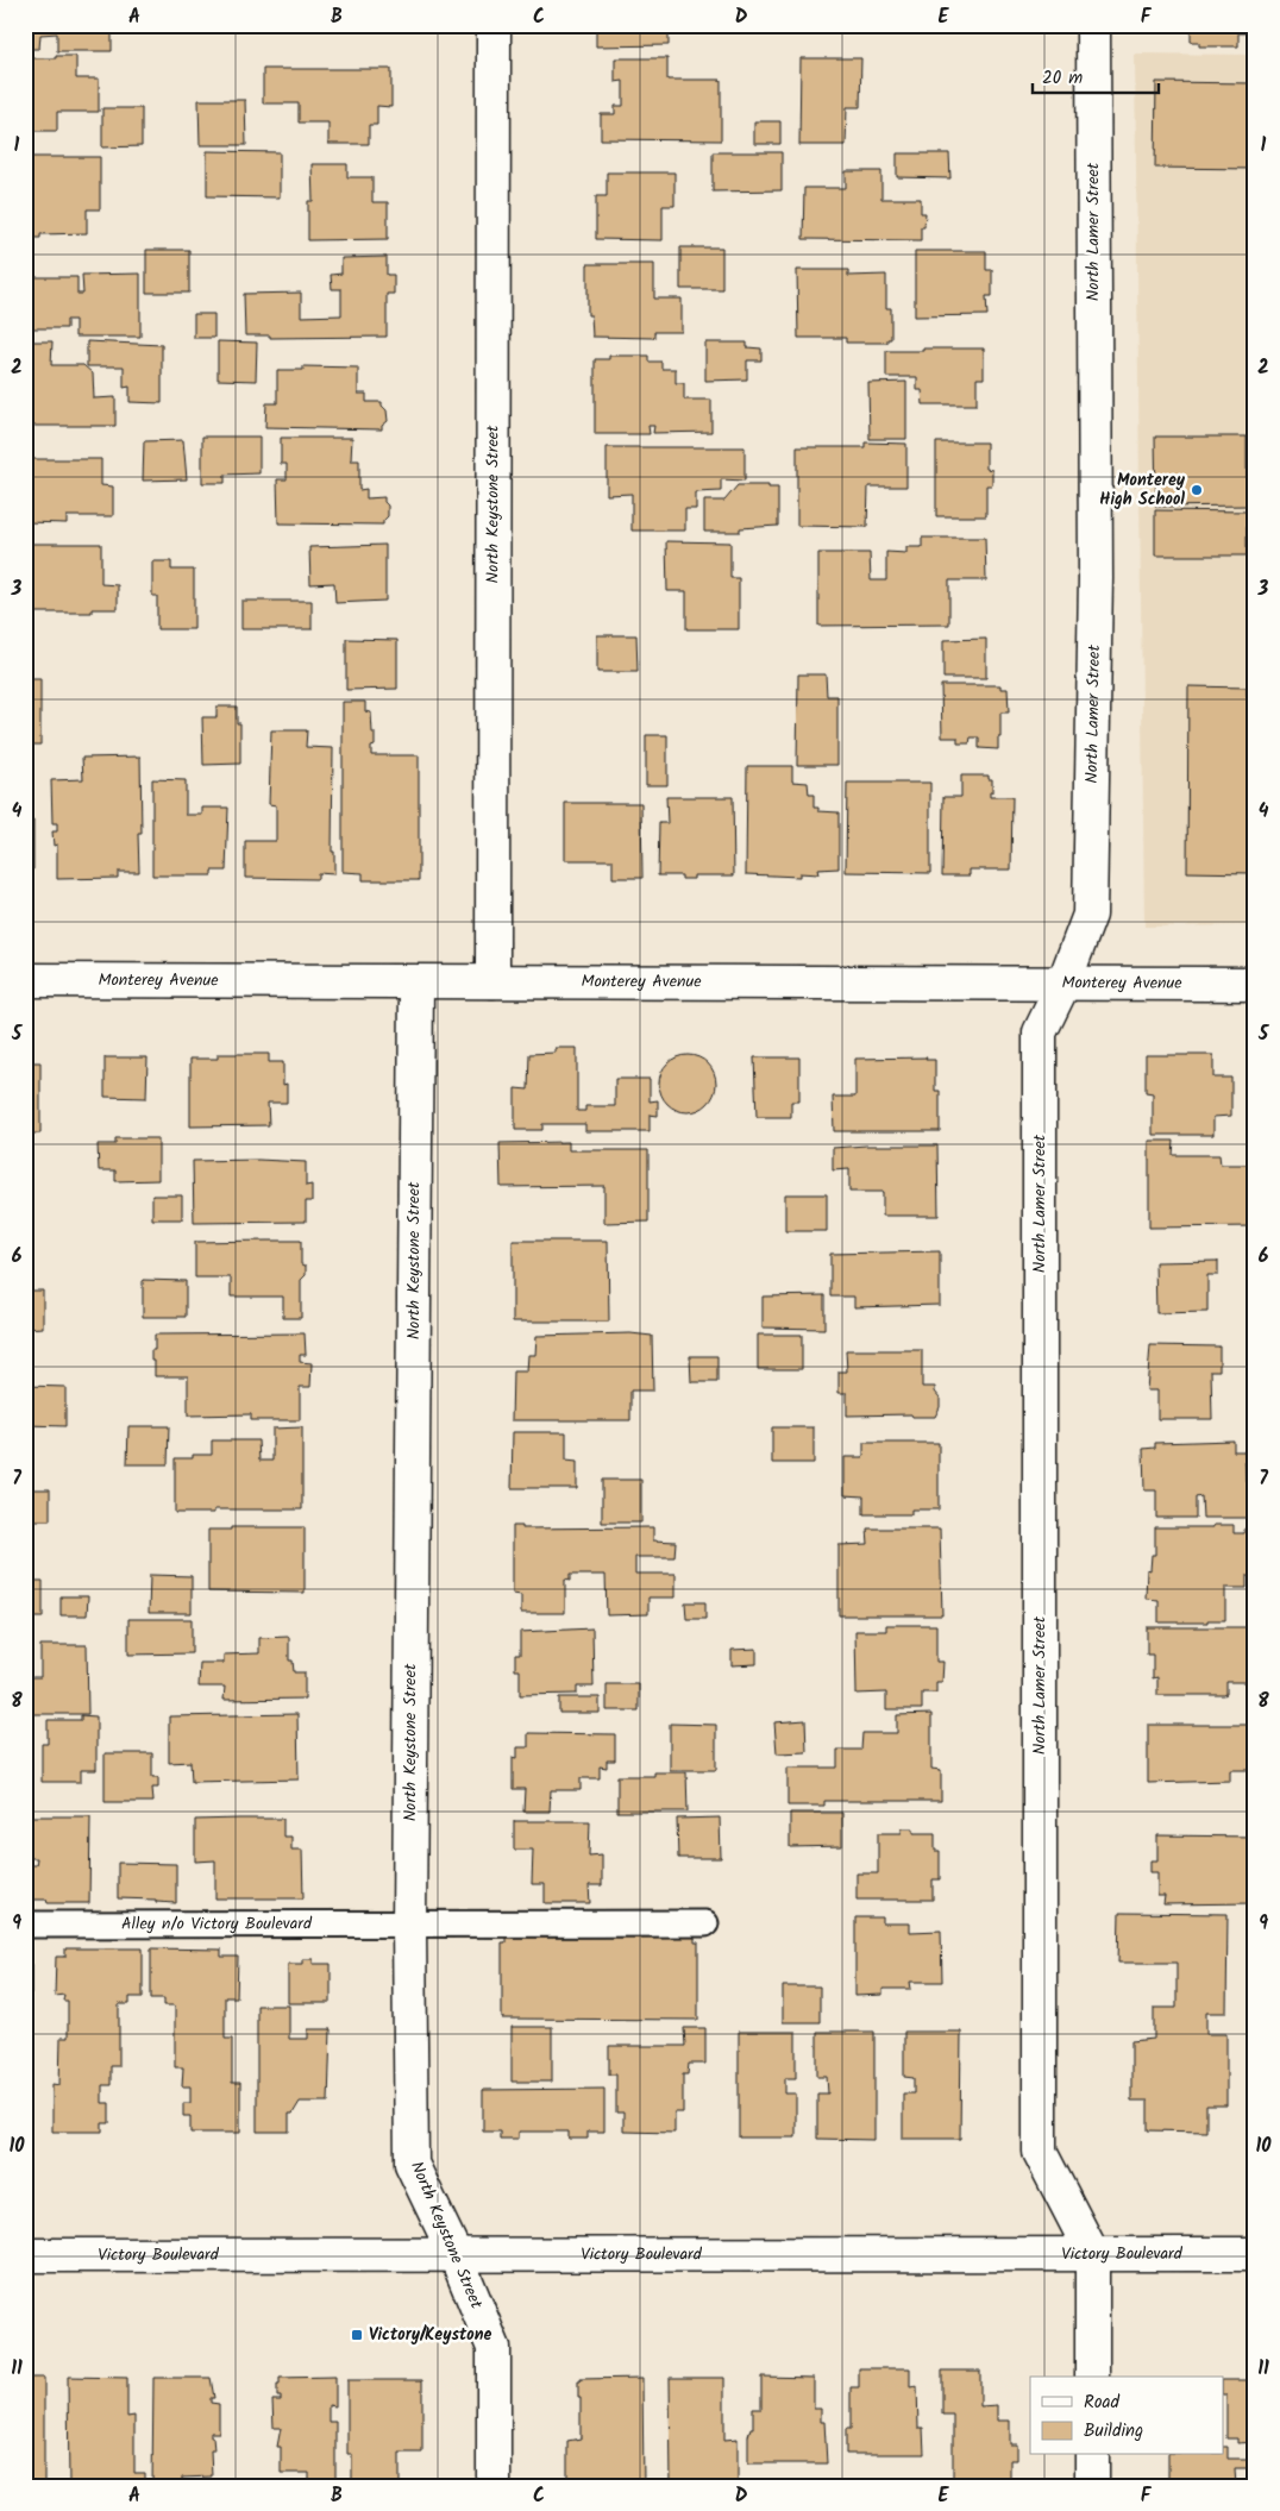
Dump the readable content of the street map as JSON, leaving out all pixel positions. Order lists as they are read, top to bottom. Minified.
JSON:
{"streets":{"street":["North Lamer Street","North Keystone Street","Monterey Avenue","Victory Boulevard"],"lane":["Alley n/o Victory Boulevard"]},"crossings":[["North Lamer Street","Monterey Avenue"],["North Lamer Street","Victory Boulevard"],["North Keystone Street","Monterey Avenue"],["North Keystone Street","Alley n/o Victory Boulevard"],["North Keystone Street","Victory Boulevard"]],"places":{"other":["Monterey High School"],"transit":["Victory/Keystone"]},"legend":["Road","Building"],"scale_bar":"20 m","grid":{"columns":["A","B","C","D","E","F"],"rows":["1","2","3","4","5","6","7","8","9","10","11"]}}
